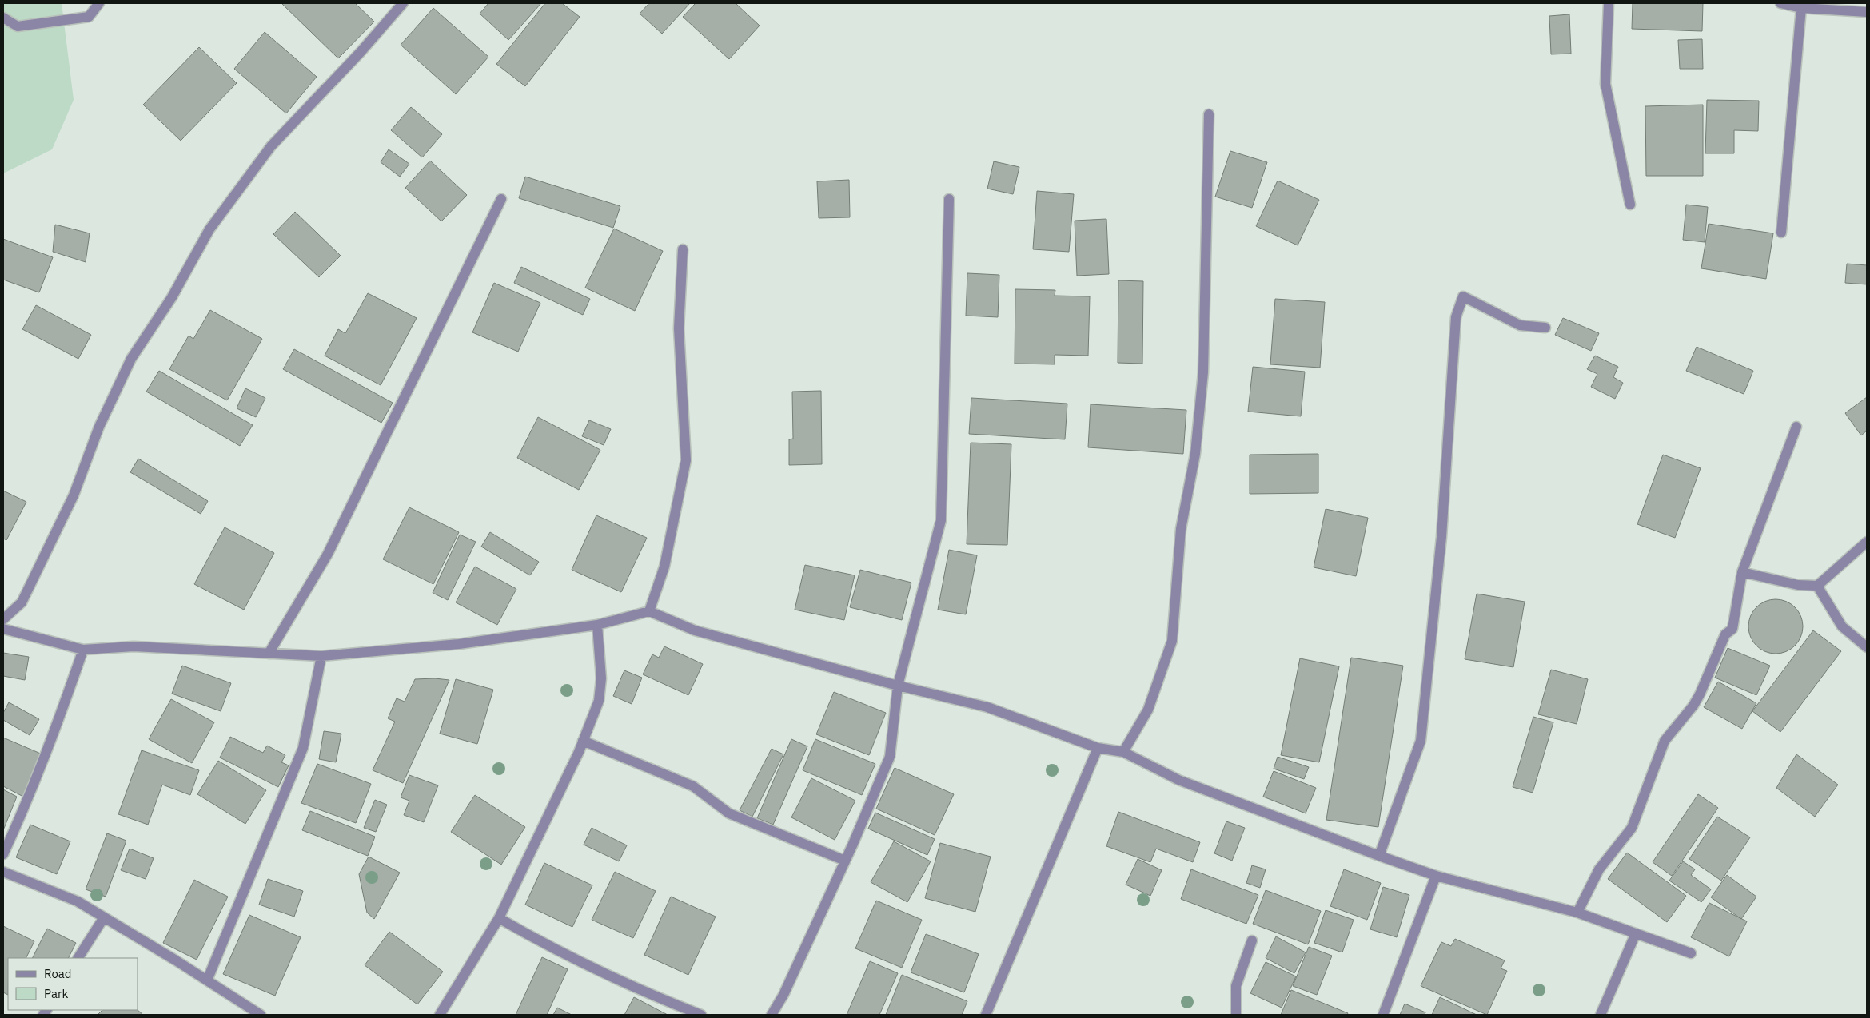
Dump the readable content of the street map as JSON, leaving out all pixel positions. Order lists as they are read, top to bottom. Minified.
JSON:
{"legend":["Road","Park"]}
